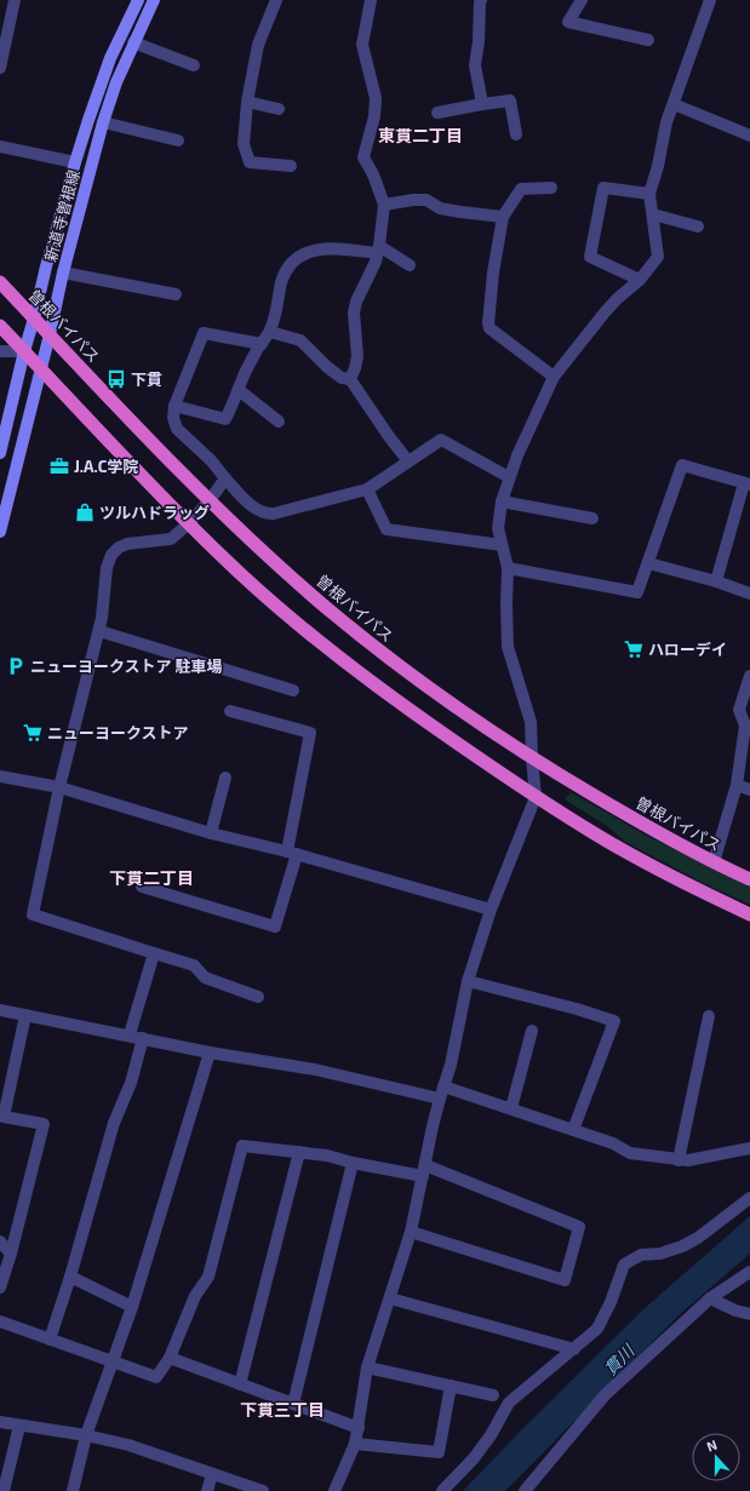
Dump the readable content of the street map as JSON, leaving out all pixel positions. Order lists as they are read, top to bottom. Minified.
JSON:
{"streets":{"highway":["曽根バイパス"],"main road":["新道寺曽根線"]},"crossings":[["新道寺曽根線","曽根バイパス"]],"districts":["東貫二丁目","下貫二丁目","下貫三丁目"],"water":["貫川"],"places":{"bus stop":["下貫"],"office":["J.A.C学院"],"shop":["ツルハドラッグ"],"supermarket":["ハローデイ","ニューヨークストア"],"parking":["ニューヨークストア 駐車場"]},"north":"top"}
